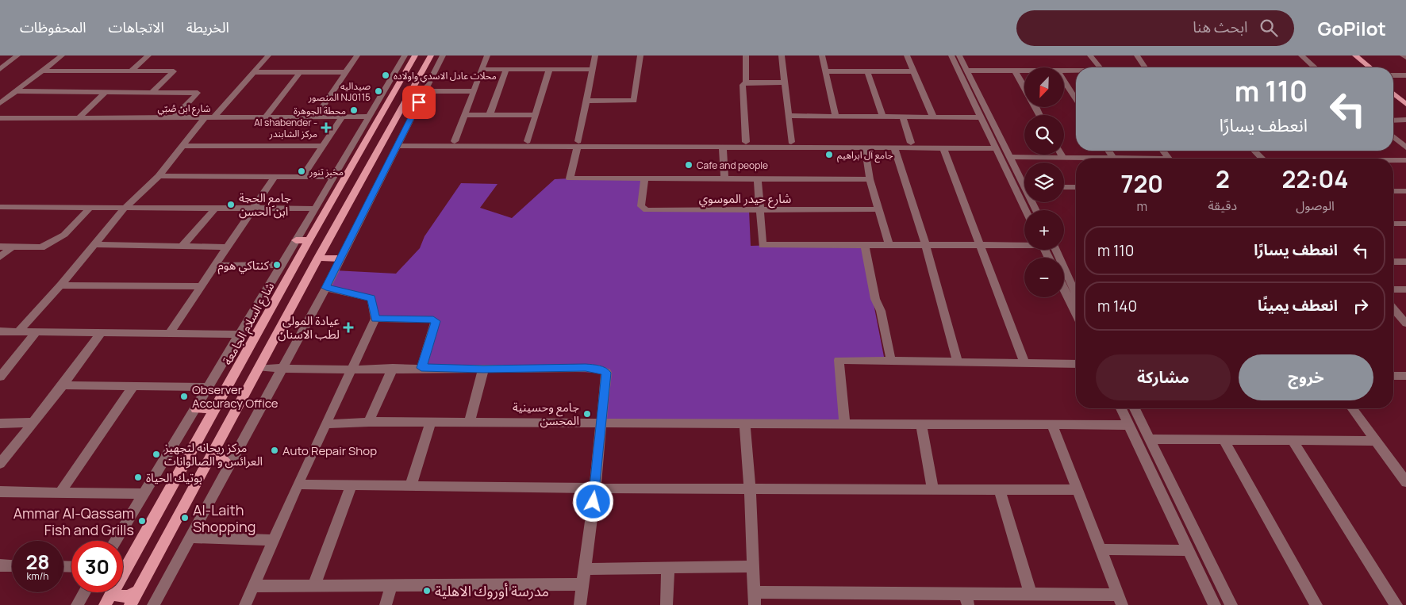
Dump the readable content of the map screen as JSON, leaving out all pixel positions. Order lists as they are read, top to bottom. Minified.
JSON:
{"streets":{"main road":["شارع السلام الجامعة"],"street":["شارع ابن صُبّي","شارع حيدر الموسوي"]},"crossings":[["شارع ابن صُبّي","شارع السلام الجامعة"]],"places":{"other":["محلات عادل الاسدي واولاده","صيداليه المنصور NJ0115","محطة الجوهرة","جامع آل ابراهيم","Cafe and people","مخبز تنور","جامع الحجة ابن الحسن","كنتاكي هوم","Observer Accuracy Office","جامع وحسينية المحسن","Auto Repair Shop","مركز ريحانه لتجهيز العرائس و الصالوانات","بوتيك الحياة","Al-Laith Shopping","Ammar Al-Qassam Fish and Grills","مدرسة أوروك الاهلية"],"health":["Al shabender - مركز الشابندر","عيادة المولى لطب الاسنان"]},"north":"bottom left","page":{"header":"GoPilot","search":"ابحث هنا","nav":["الخريطة","الاتجاهات","المحفوظات"],"map_buttons":["+","−"],"turn":["110 m","انعطف يسارًا"],"eta":["22:04","الوصول","2","دقيقة","720","m"],"list":[{"name":"انعطف يسارًا","value":"110 m"},{"name":"انعطف يمينًا","value":"140 m"}],"buttons":["خروج","مشاركة"],"speed":"28 km/h","limit":"30"}}
